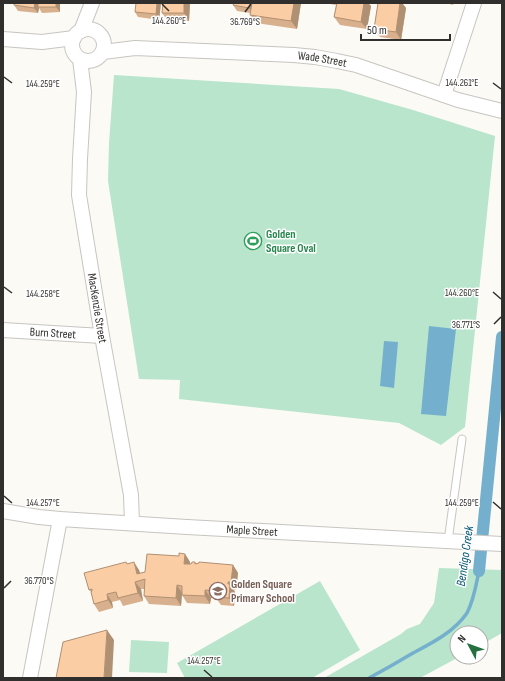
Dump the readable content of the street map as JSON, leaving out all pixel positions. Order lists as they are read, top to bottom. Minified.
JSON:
{"streets":{"street":["Wade Street","MacKenzie Street","Burn Street","Maple Street"]},"crossings":[["Wade Street","MacKenzie Street"],["MacKenzie Street","Burn Street"],["MacKenzie Street","Maple Street"]],"water":["Bendigo Creek"],"places":{"sports":["Golden Square Oval"],"school or university":["Golden Square Primary School"]},"scale_bar":"50 m","north":"top left","coordinates":["144.260°E","36.769°S","144.261°E","144.259°E","144.258°E","36.771°S","144.257°E","36.770°S"]}
